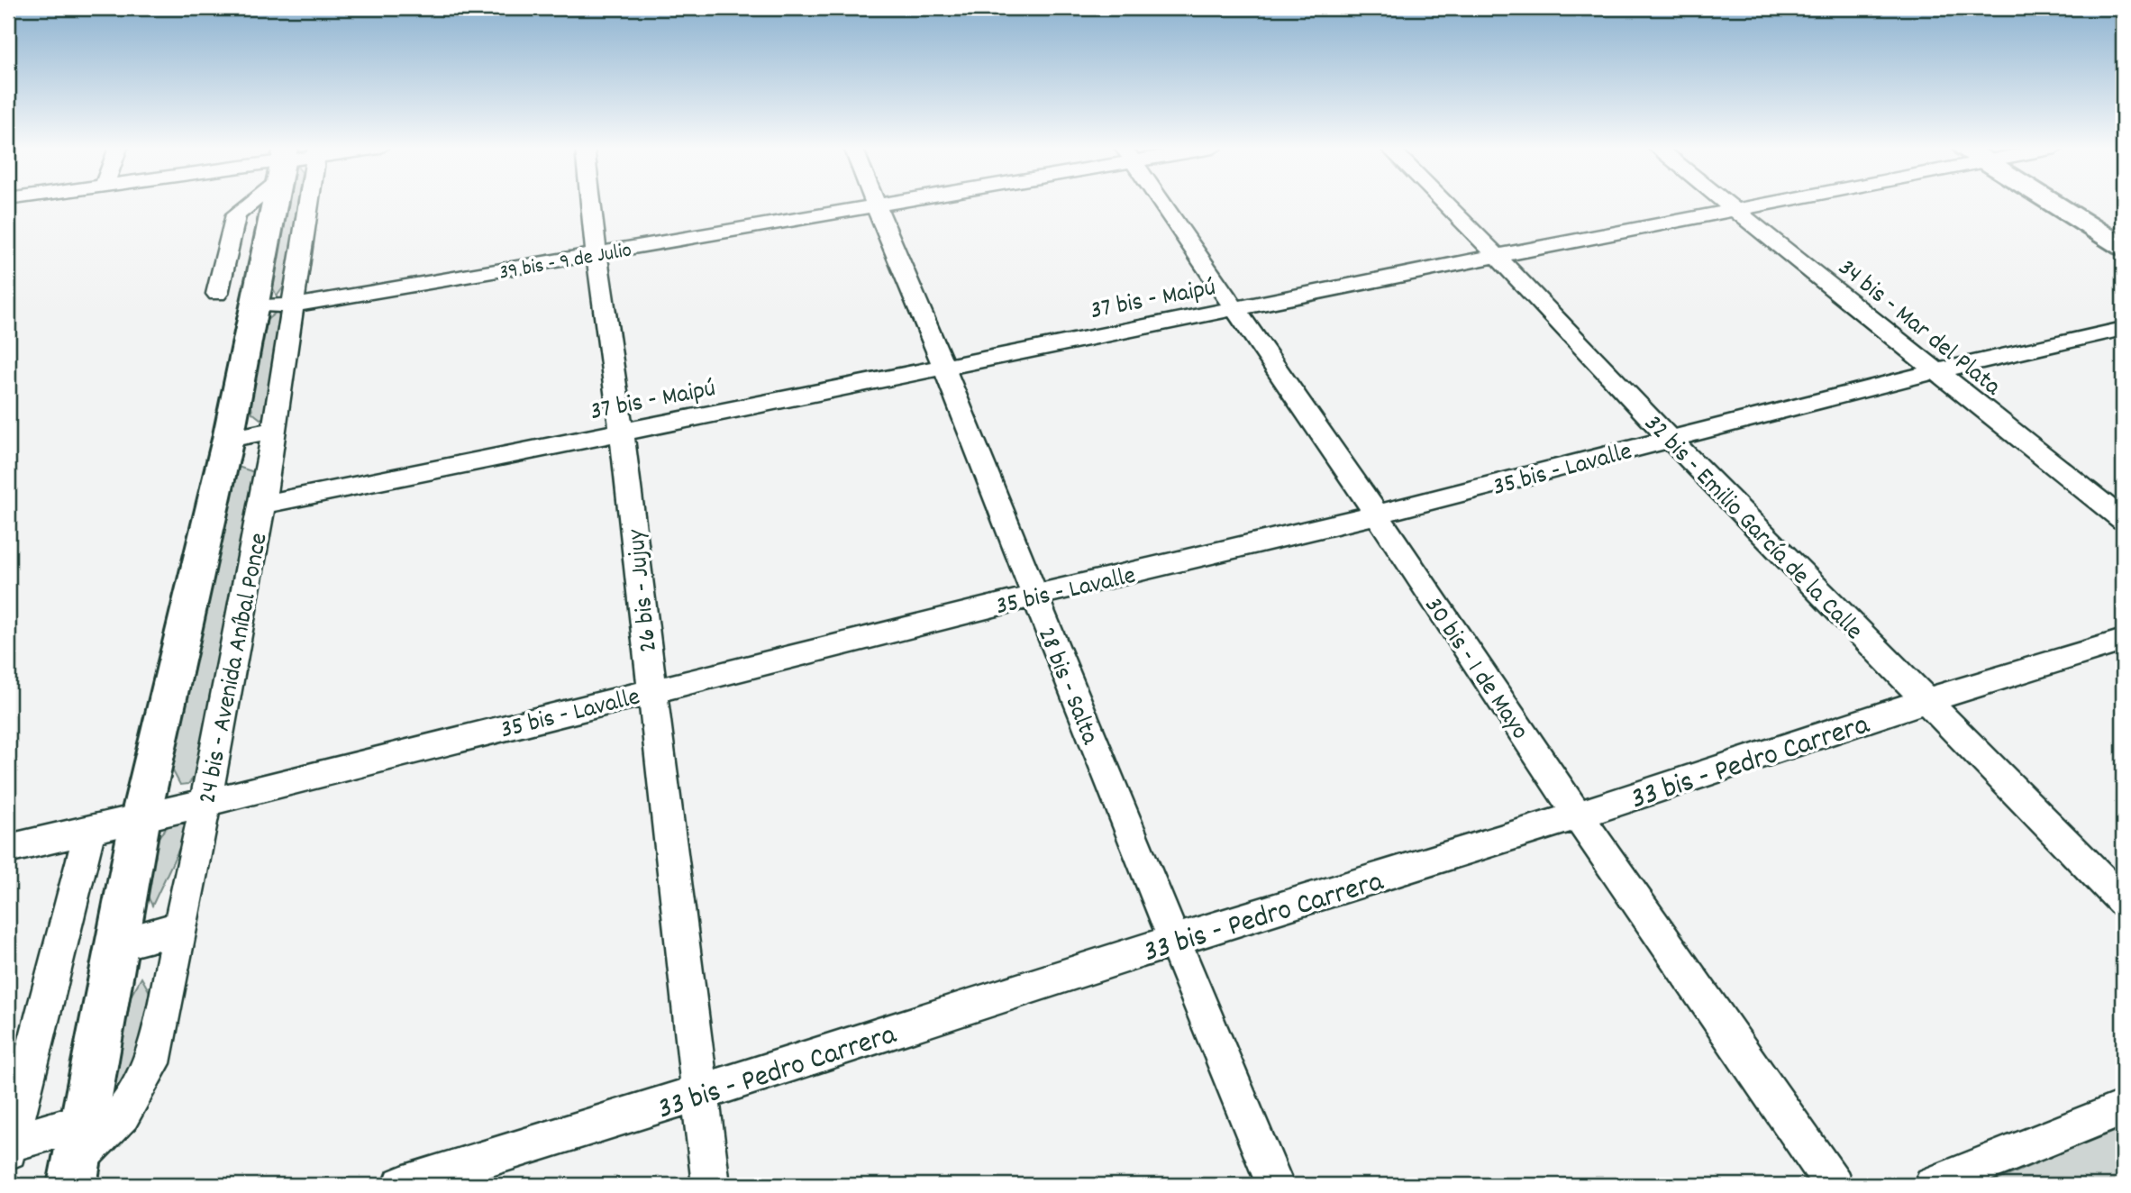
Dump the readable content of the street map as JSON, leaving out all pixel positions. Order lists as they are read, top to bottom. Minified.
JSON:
{"streets":{"main road":["24 bis - Avenida Aníbal Ponce"],"street":["39 bis - 9 de Julio","37 bis - Maipú","34 bis - Mar del Plata","35 bis - Lavalle","32 bis - Emilio García de la Calle","26 bis - Jujuy","30 bis - 1 de Mayo","28 bis - Salta","33 bis - Pedro Carrera"]},"crossings":[["39 bis - 9 de Julio","26 bis - Jujuy"],["39 bis - 9 de Julio","24 bis - Avenida Aníbal Ponce"],["39 bis - 9 de Julio","28 bis - Salta"],["37 bis - Maipú","34 bis - Mar del Plata"],["37 bis - Maipú","32 bis - Emilio García de la Calle"],["37 bis - Maipú","26 bis - Jujuy"],["37 bis - Maipú","30 bis - 1 de Mayo"],["37 bis - Maipú","24 bis - Avenida Aníbal Ponce"],["37 bis - Maipú","28 bis - Salta"],["34 bis - Mar del Plata","35 bis - Lavalle"],["35 bis - Lavalle","32 bis - Emilio García de la Calle"],["35 bis - Lavalle","26 bis - Jujuy"],["35 bis - Lavalle","30 bis - 1 de Mayo"],["35 bis - Lavalle","24 bis - Avenida Aníbal Ponce"],["35 bis - Lavalle","28 bis - Salta"],["32 bis - Emilio García de la Calle","33 bis - Pedro Carrera"],["26 bis - Jujuy","33 bis - Pedro Carrera"],["30 bis - 1 de Mayo","33 bis - Pedro Carrera"],["28 bis - Salta","33 bis - Pedro Carrera"]]}
